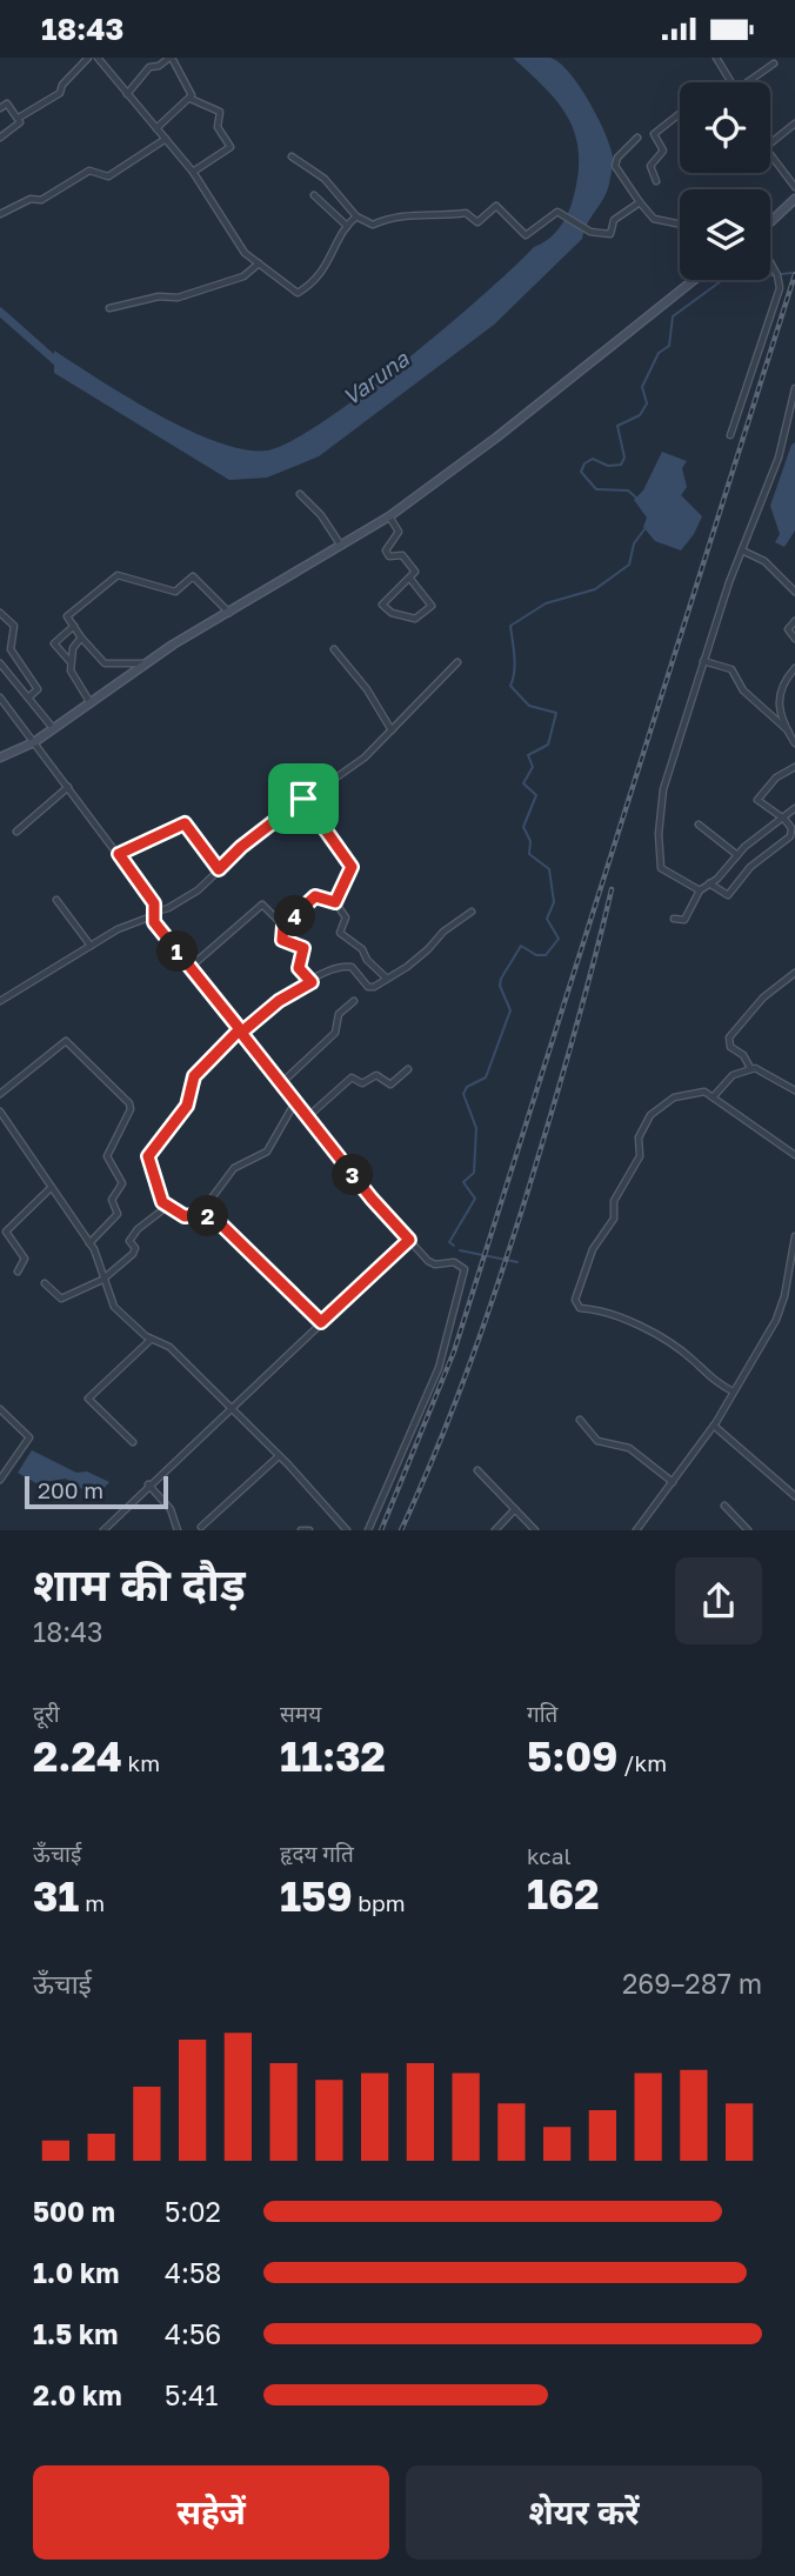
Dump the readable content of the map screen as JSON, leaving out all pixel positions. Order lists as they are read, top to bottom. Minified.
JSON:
{"water":["Varuna"],"scale_bar":"200 m","page":{"status":"18:43","pins":["4","1","3","2"],"scale":"200 m","heading":["शाम की दौड़","18:43"],"stats":[["दूरी","2.24 km"],["समय","11:32"],["गति","5:09 /km"],["ऊँचाई","31 m"],["हृदय गति","159 bpm"],["kcal","162"]],"chart":["ऊँचाई","269–287 m"],"list":[{"name":"500 m","note":"5:02"},{"name":"1.0 km","note":"4:58"},{"name":"1.5 km","note":"4:56"},{"name":"2.0 km","note":"5:41"}],"buttons":["सहेजें","शेयर करें"]}}
